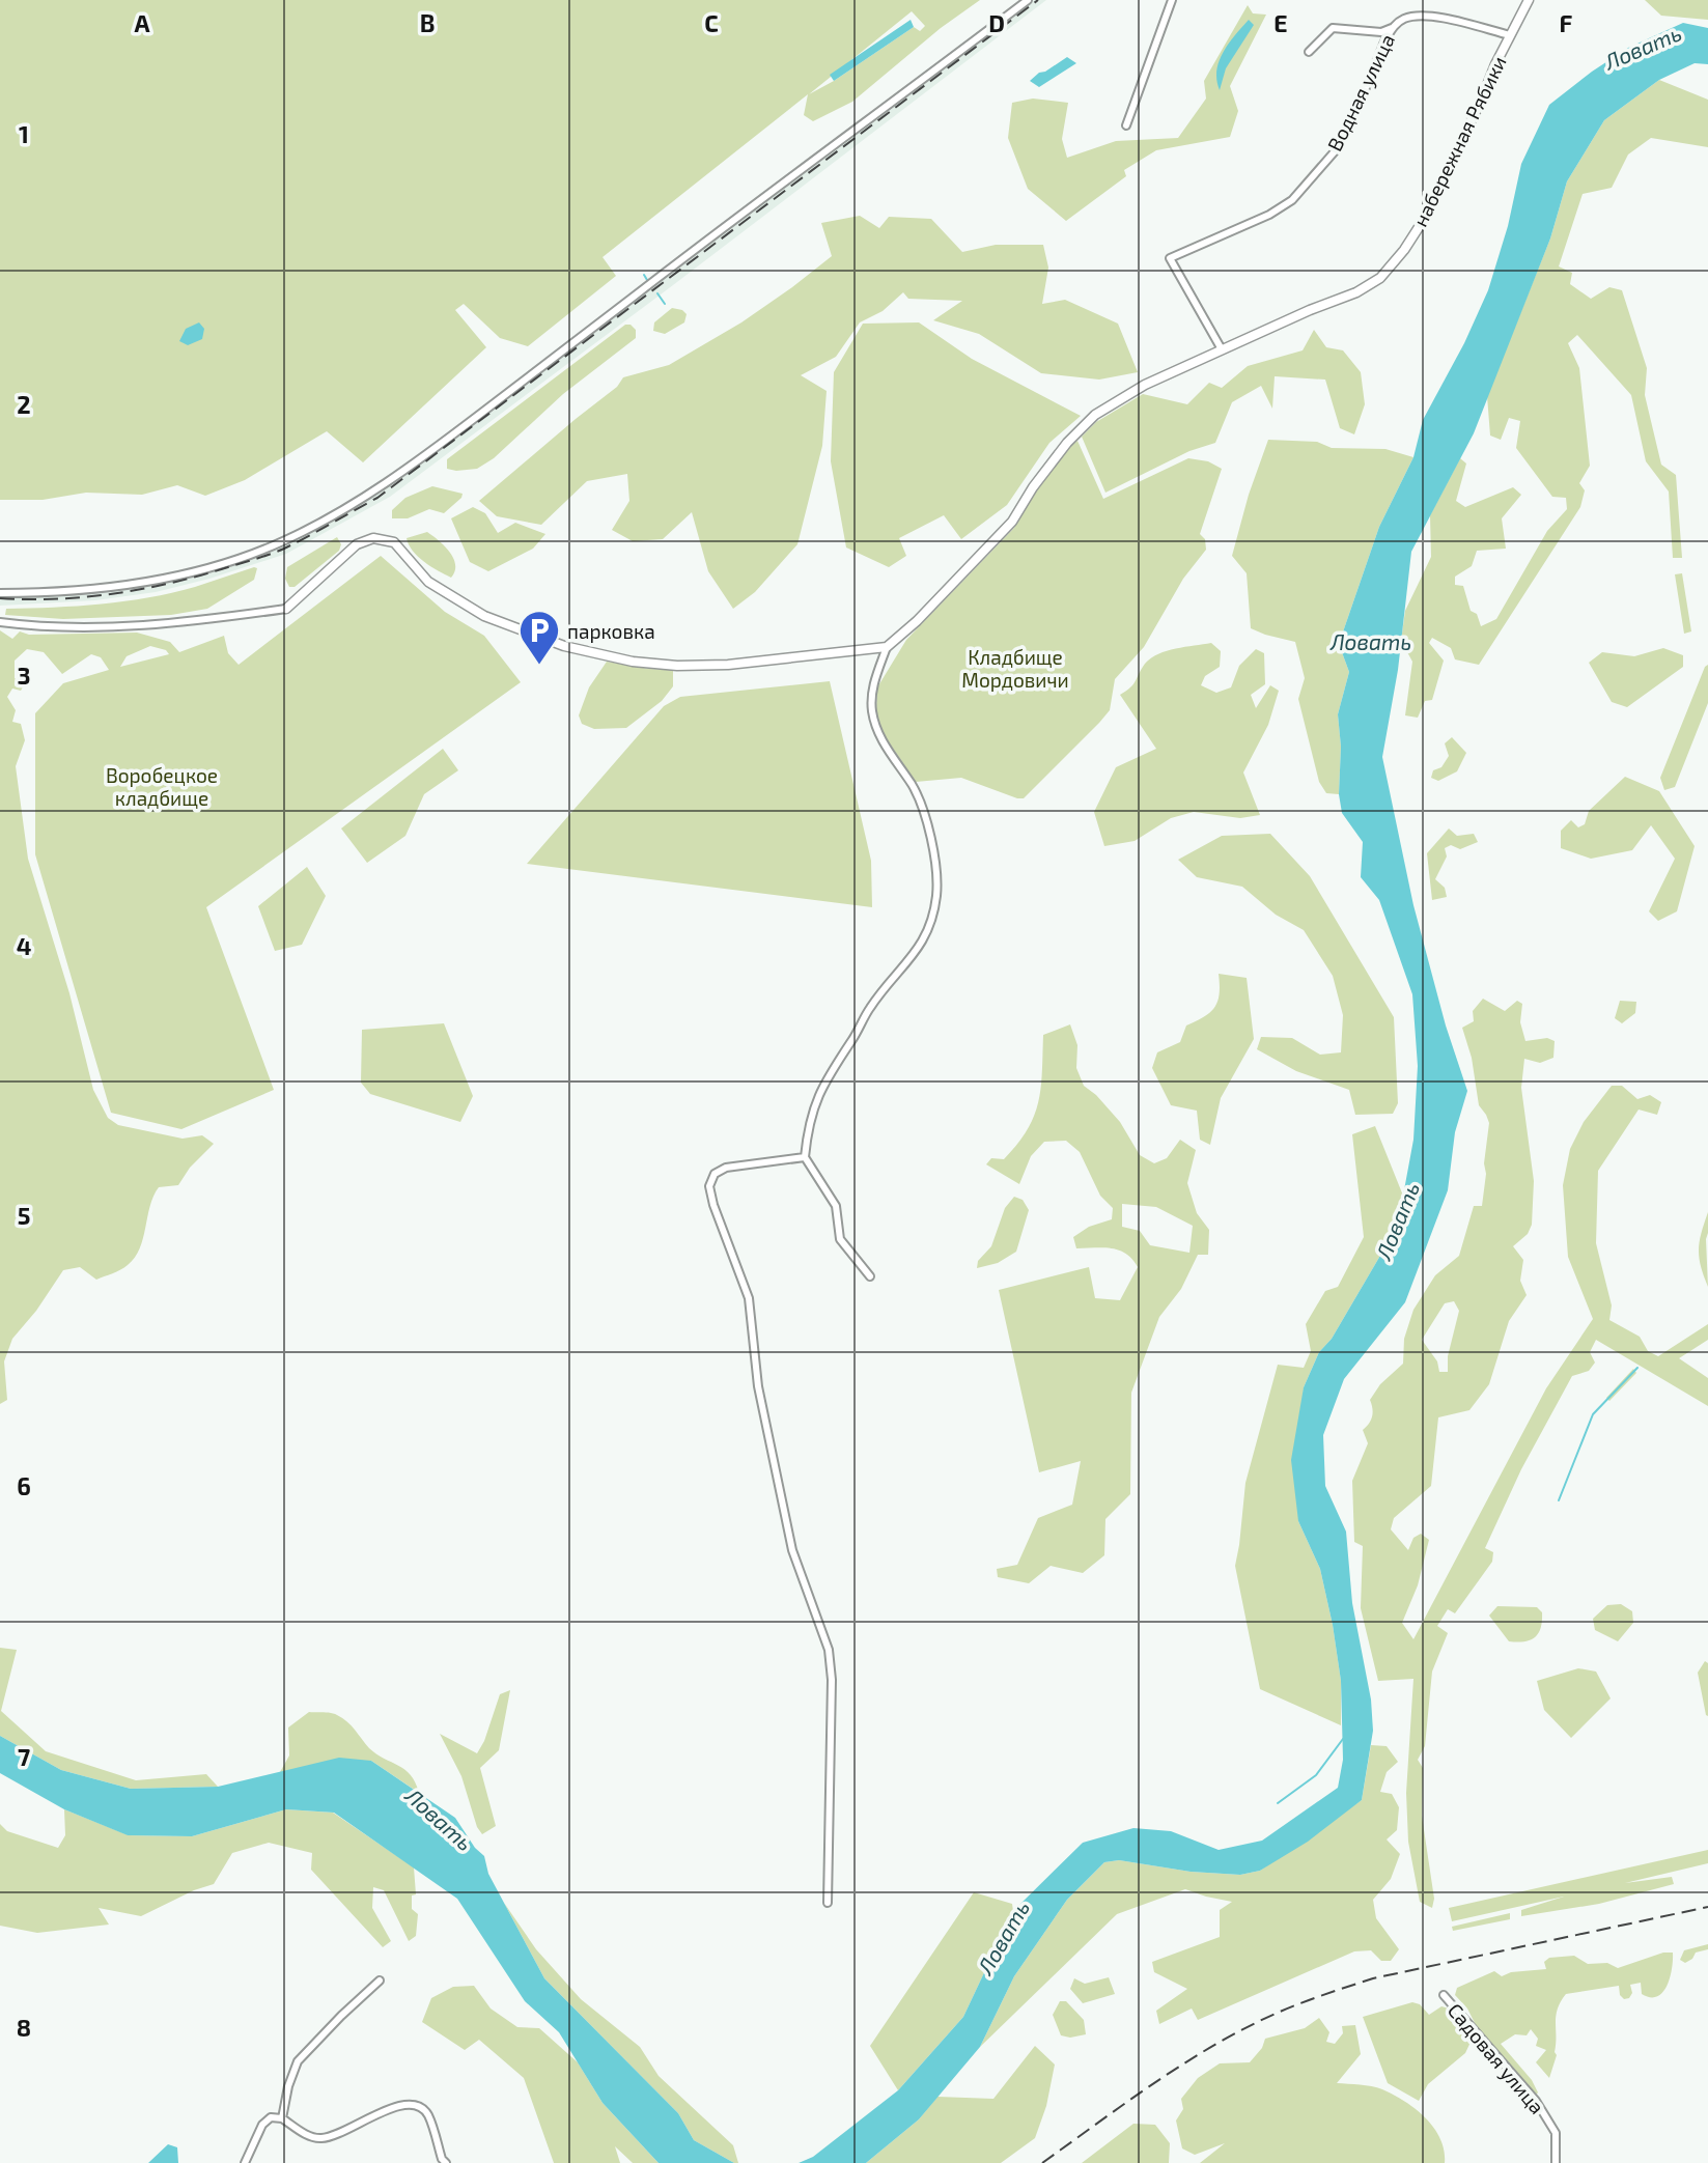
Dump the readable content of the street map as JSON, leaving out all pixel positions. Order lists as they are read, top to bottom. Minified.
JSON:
{"streets":{"street":["Водная улица","набережная Рябики","Садовая улица"]},"crossings":[["Водная улица","набережная Рябики"]],"water":["Ловать"],"parks":["Кладбище Мордовичи","Воробецкое кладбище"],"places":{"parking":["парковка"]},"grid":{"columns":["A","B","C","D","E","F"],"rows":["1","2","3","4","5","6","7","8"]}}
